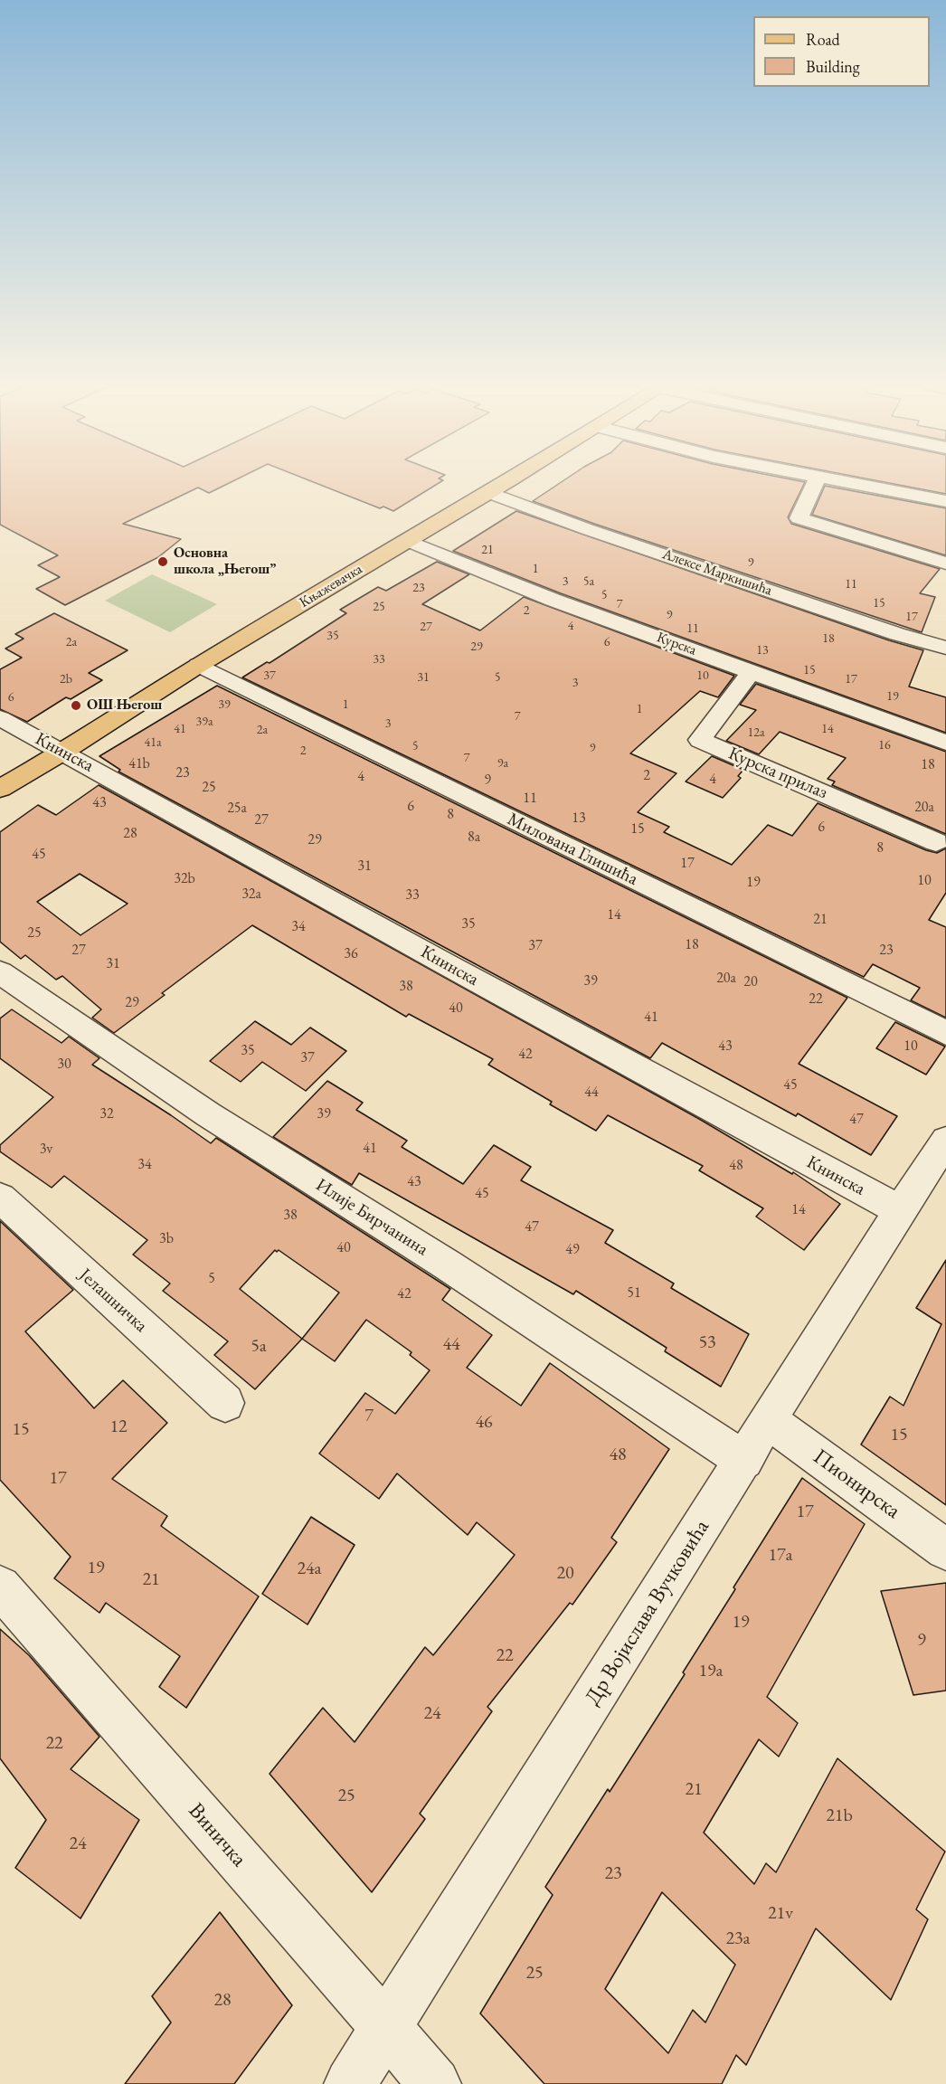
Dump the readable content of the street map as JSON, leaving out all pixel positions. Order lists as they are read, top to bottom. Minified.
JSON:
{"streets":{"main road":["Књажевачка"],"street":["Алексе Маркишића","Курска","Книнска","Курска прилаз","Милована Глишића","Илије Бирчанина","Јелашничка","Пионирска","Др Војислава Вучковића","Виничка"]},"crossings":[["Алексе Маркишића","Књажевачка"],["Књажевачка","Курска"],["Књажевачка","Книнска"],["Књажевачка","Милована Глишића"],["Курска","Курска прилаз"],["Книнска","Др Војислава Вучковића"],["Илије Бирчанина","Др Војислава Вучковића"],["Пионирска","Др Војислава Вучковића"],["Др Војислава Вучковића","Виничка"]],"places":["Основна школа „Његош”","ОШ Његош"],"house_numbers":["21","9","1","3","5a","11","23","5","15","7","25","2","9","17","4","27","11","35","18","2a","6","29","13","33","15","37","10","31","5","2b","17","3","19","6","39","1","1","7","39a","3","41","14","2a","12a","41a","16","5","9","2","7","9a","41b","18","23","2","4","4","9","25","11","43","6","20a","25a","8","13","27","6","15","28","8a","29","8","45","17","31","32b","10","19","32a","33","14","21","35","34","25","18","37","27","23","36","31","20a","39","20","38","22","29","40","41","43","10","35","42","37","30","45","44","32","39","47","41","3v","34","48","43","45","14","38","47","3b","40","49","5","51","42","53","44","5a","7","46","12","15","15","48","17","17","17a","19","24a","20","21","19","9","22","19a","24","22","21","25","21b","24","23","21v","23a","25","28"],"legend":["Road","Building"]}
